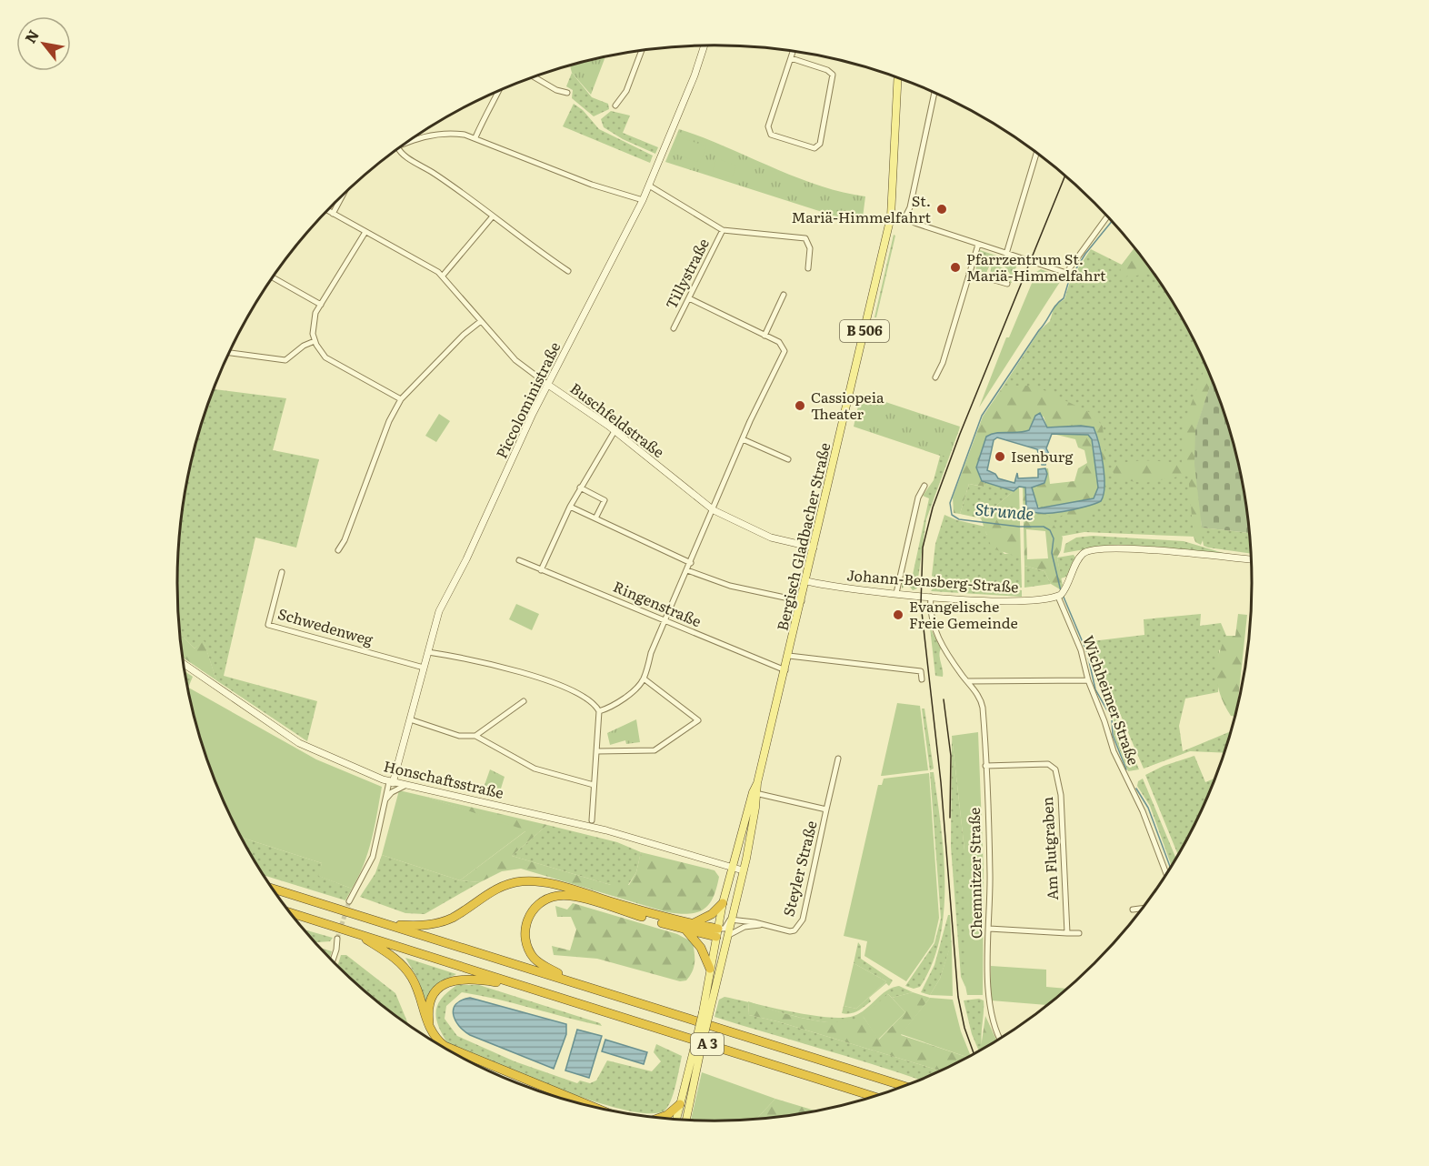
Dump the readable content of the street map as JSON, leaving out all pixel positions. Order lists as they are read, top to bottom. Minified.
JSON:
{"streets":{"highway":["A 3"],"main road":["B 506","Bergisch Gladbacher Straße"],"street":["Tillystraße","Piccoloministraße","Buschfeldstraße","Johann-Bensberg-Straße","Ringenstraße","Schwedenweg","Wichheimer Straße","Honschaftsstraße","Am Flutgraben","Steyler Straße","Chemnitzer Straße"]},"crossings":[["Piccoloministraße","Buschfeldstraße"],["Piccoloministraße","Schwedenweg"],["Piccoloministraße","Honschaftsstraße"],["Buschfeldstraße","Bergisch Gladbacher Straße"],["Bergisch Gladbacher Straße","Johann-Bensberg-Straße"],["Bergisch Gladbacher Straße","Ringenstraße"],["Bergisch Gladbacher Straße","Honschaftsstraße"],["Bergisch Gladbacher Straße","Steyler Straße"],["Johann-Bensberg-Straße","Wichheimer Straße"],["Johann-Bensberg-Straße","Chemnitzer Straße"],["Am Flutgraben","Chemnitzer Straße"]],"water":["Strunde"],"places":["St. Mariä-Himmelfahrt","Pfarrzentrum St. Mariä-Himmelfahrt","Cassiopeia Theater","Isenburg","Evangelische Freie Gemeinde"],"north":"top left"}
